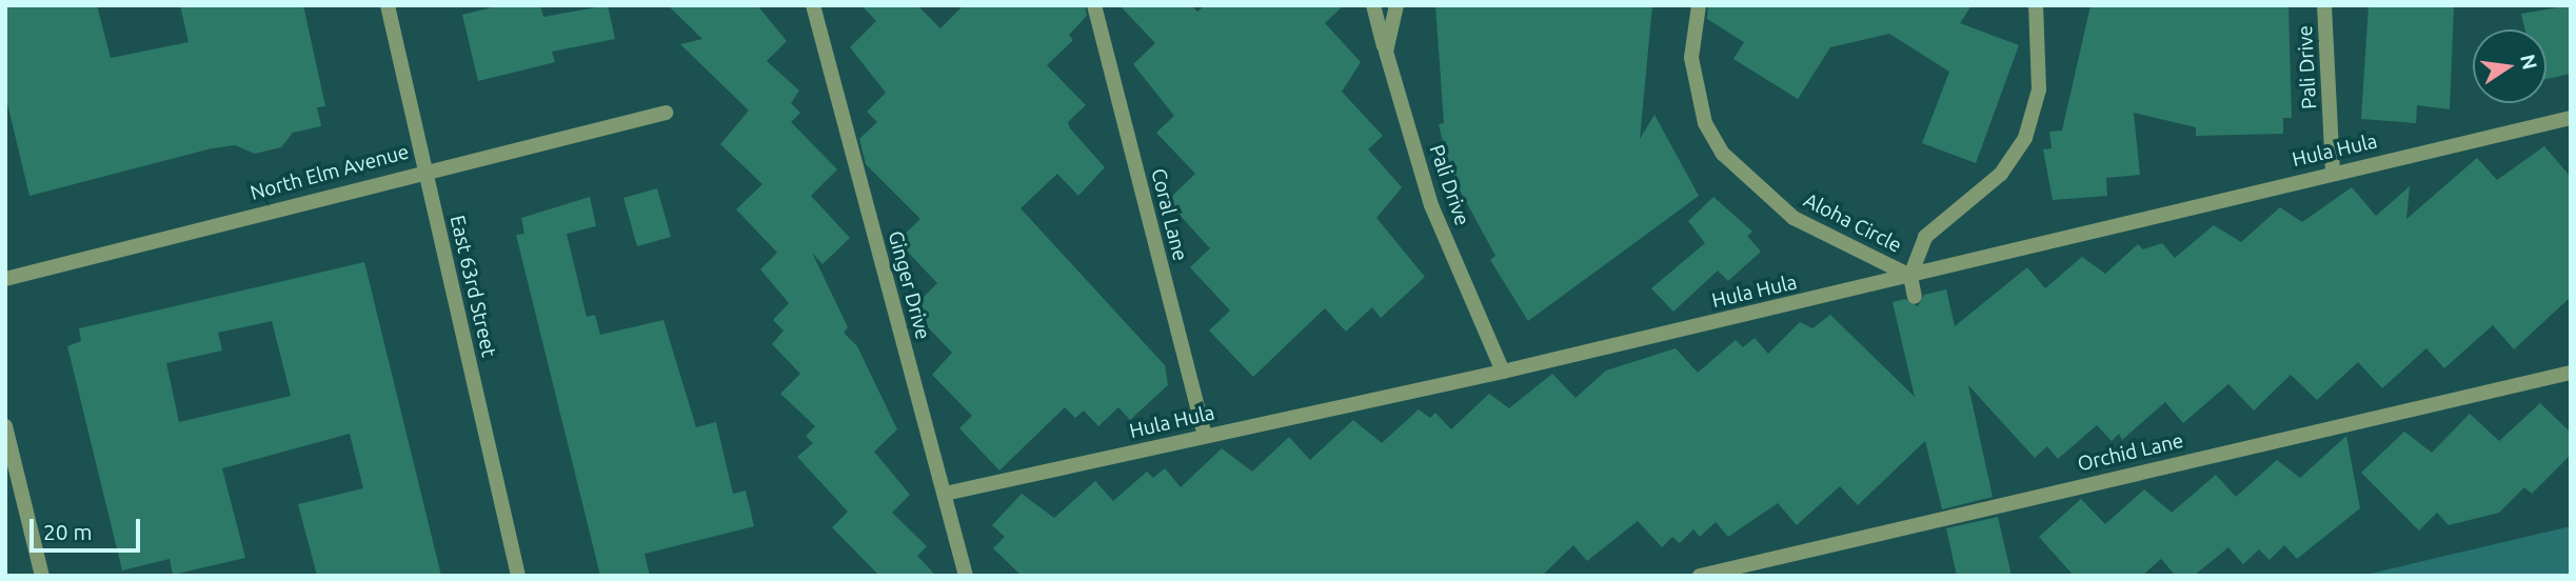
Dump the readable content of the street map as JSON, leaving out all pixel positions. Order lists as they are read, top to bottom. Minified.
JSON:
{"streets":{"street":["Pali Drive","Hula Hula","North Elm Avenue","Coral Lane","Aloha Circle","Ginger Drive","East 63rd Street","Orchid Lane"]},"crossings":[["Pali Drive","Hula Hula"],["Hula Hula","Coral Lane"],["Hula Hula","Aloha Circle"],["Hula Hula","Ginger Drive"],["North Elm Avenue","East 63rd Street"]],"scale_bar":"20 m","north":"right"}
